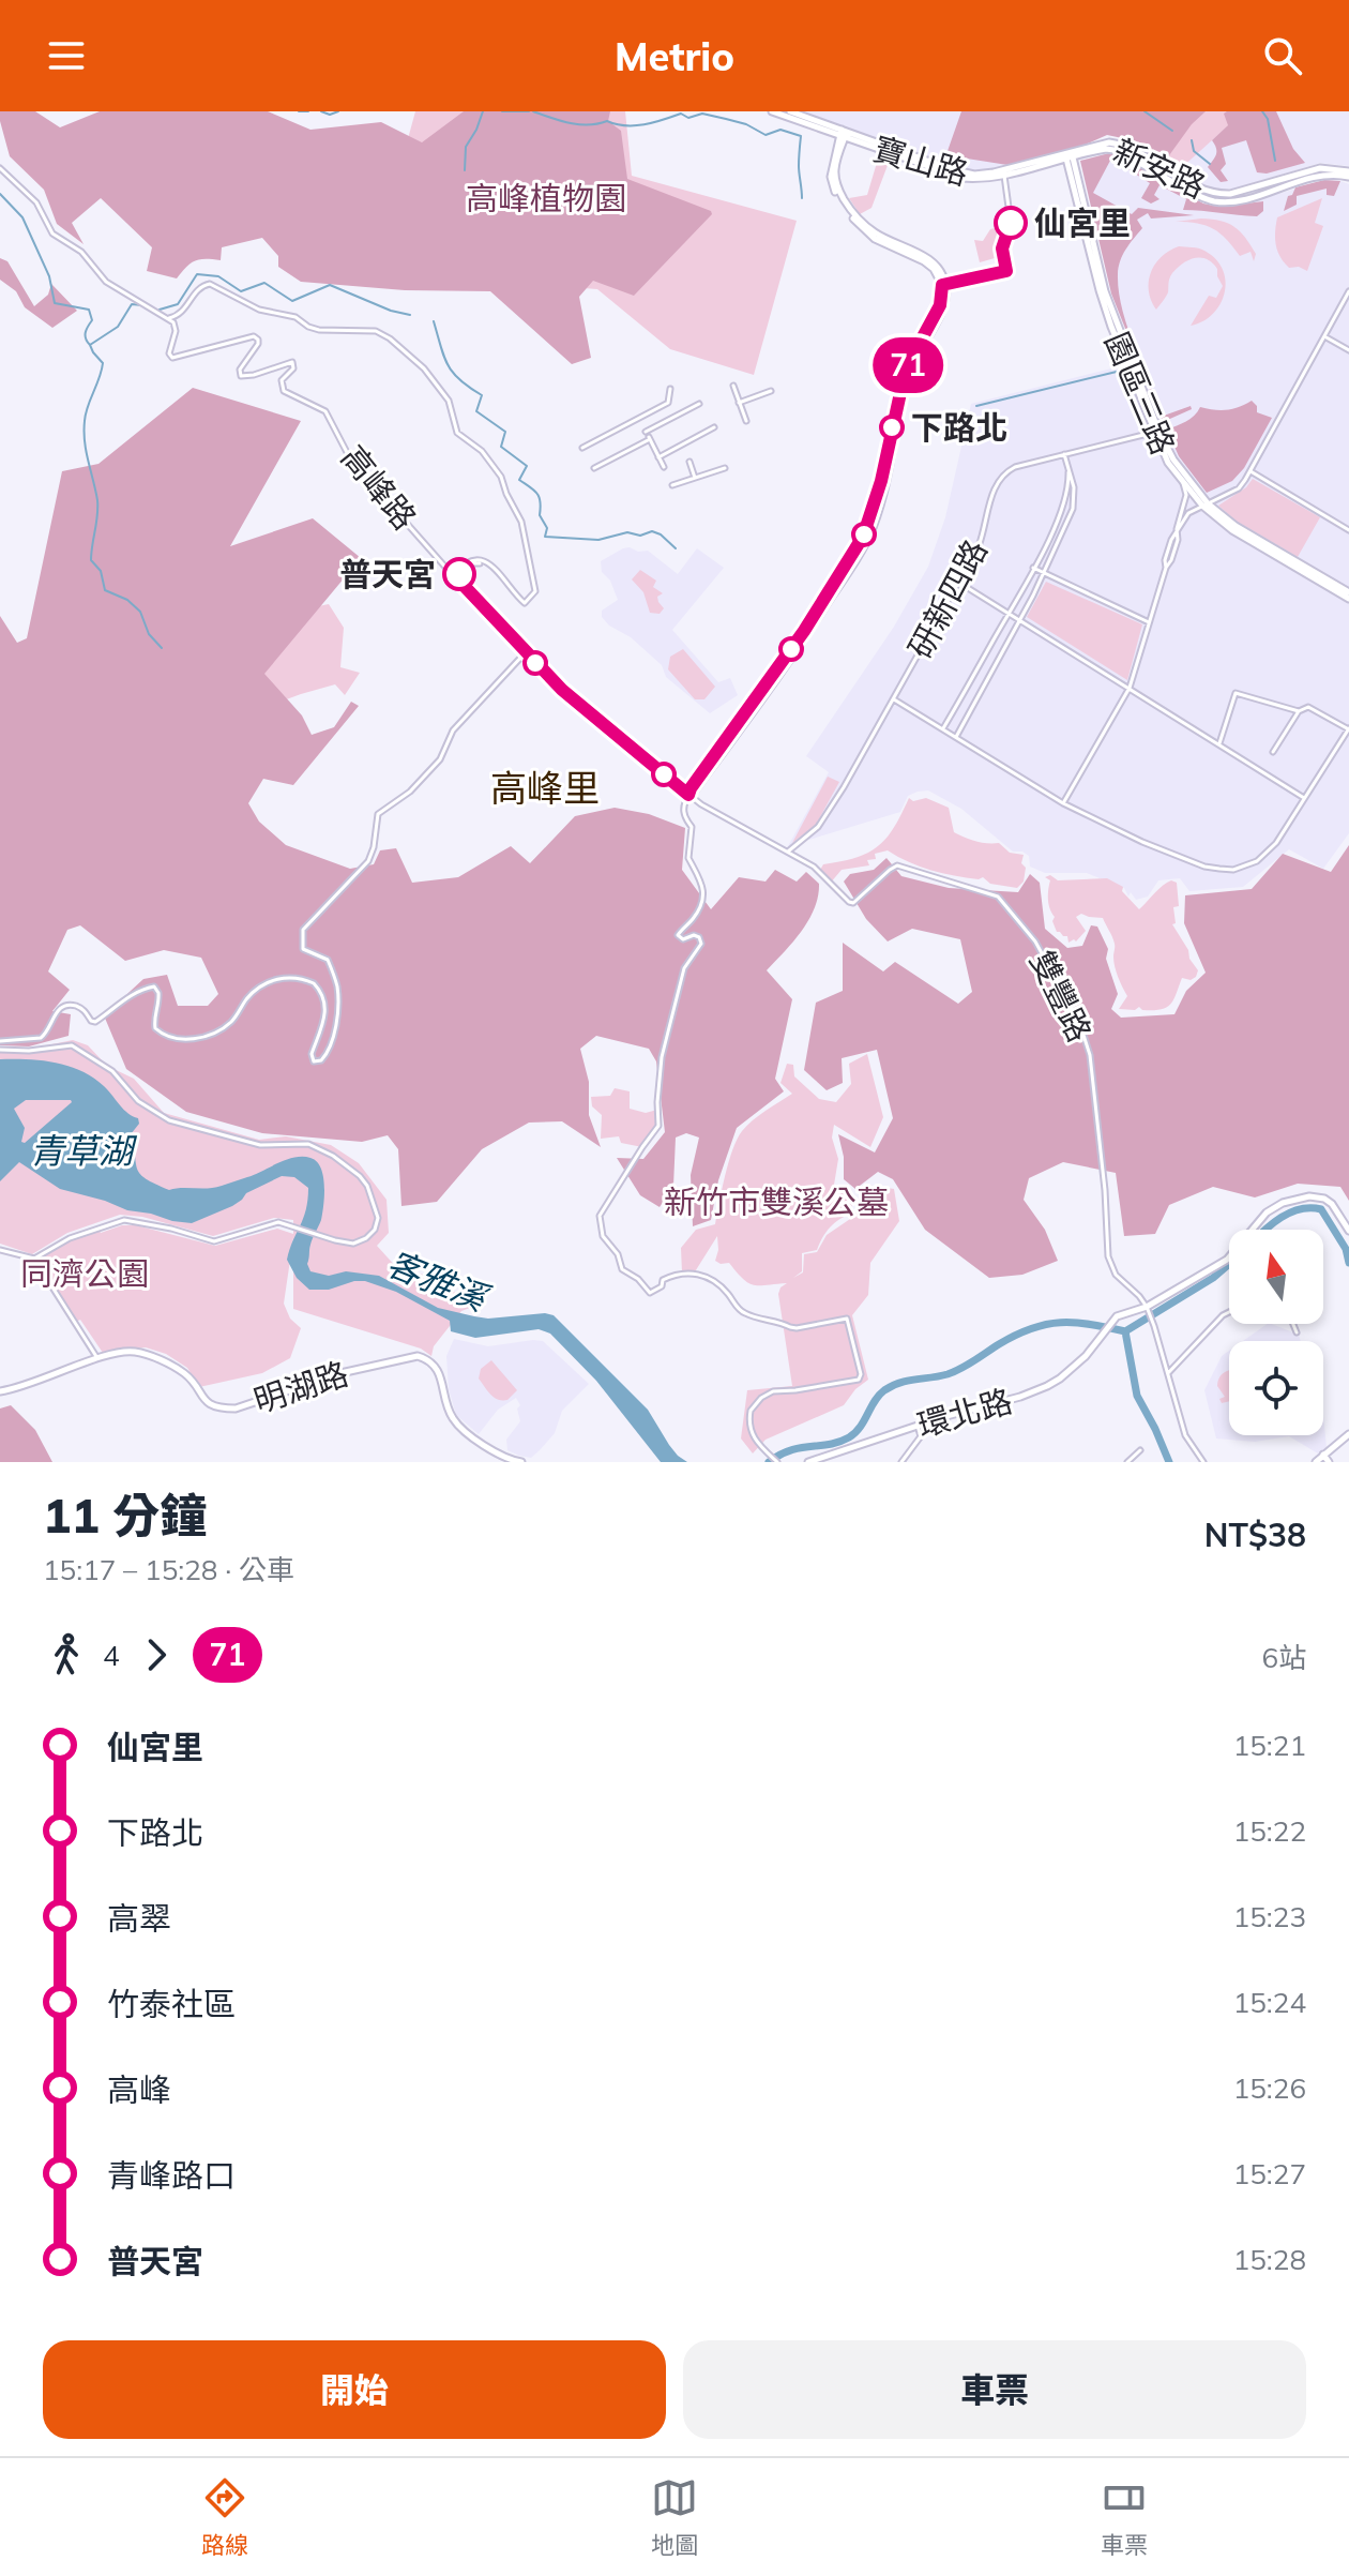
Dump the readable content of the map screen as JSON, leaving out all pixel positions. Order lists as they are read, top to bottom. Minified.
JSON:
{"streets":{"street":["寶山路","新安路","園區三路","高峰路","研新四路","雙豐路","明湖路","環北路"]},"crossings":[["寶山路","新安路"],["寶山路","園區三路"],["新安路","園區三路"],["園區三路","研新四路"],["高峰路","研新四路"],["高峰路","雙豐路"],["雙豐路","環北路"]],"districts":["高峰里"],"water":["青草湖","客雅溪"],"parks":["高峰植物園","新竹市雙溪公墓","同濟公園"],"places":["仙宮里","下路北","普天宮"],"lines":["bus line 71"],"north":"top","page":{"header":"Metrio","on_map":"71","heading":["11 分鐘","15:17 – 15:28 · 公車","NT$38"],"legs":["4","71","6站"],"list":[{"name":"仙宮里","value":"15:21"},{"name":"下路北","value":"15:22"},{"name":"高翠","value":"15:23"},{"name":"竹泰社區","value":"15:24"},{"name":"高峰","value":"15:26"},{"name":"青峰路口","value":"15:27"},{"name":"普天宮","value":"15:28"}],"buttons":["開始","車票"],"tabs":["路線","地圖","車票"]}}
